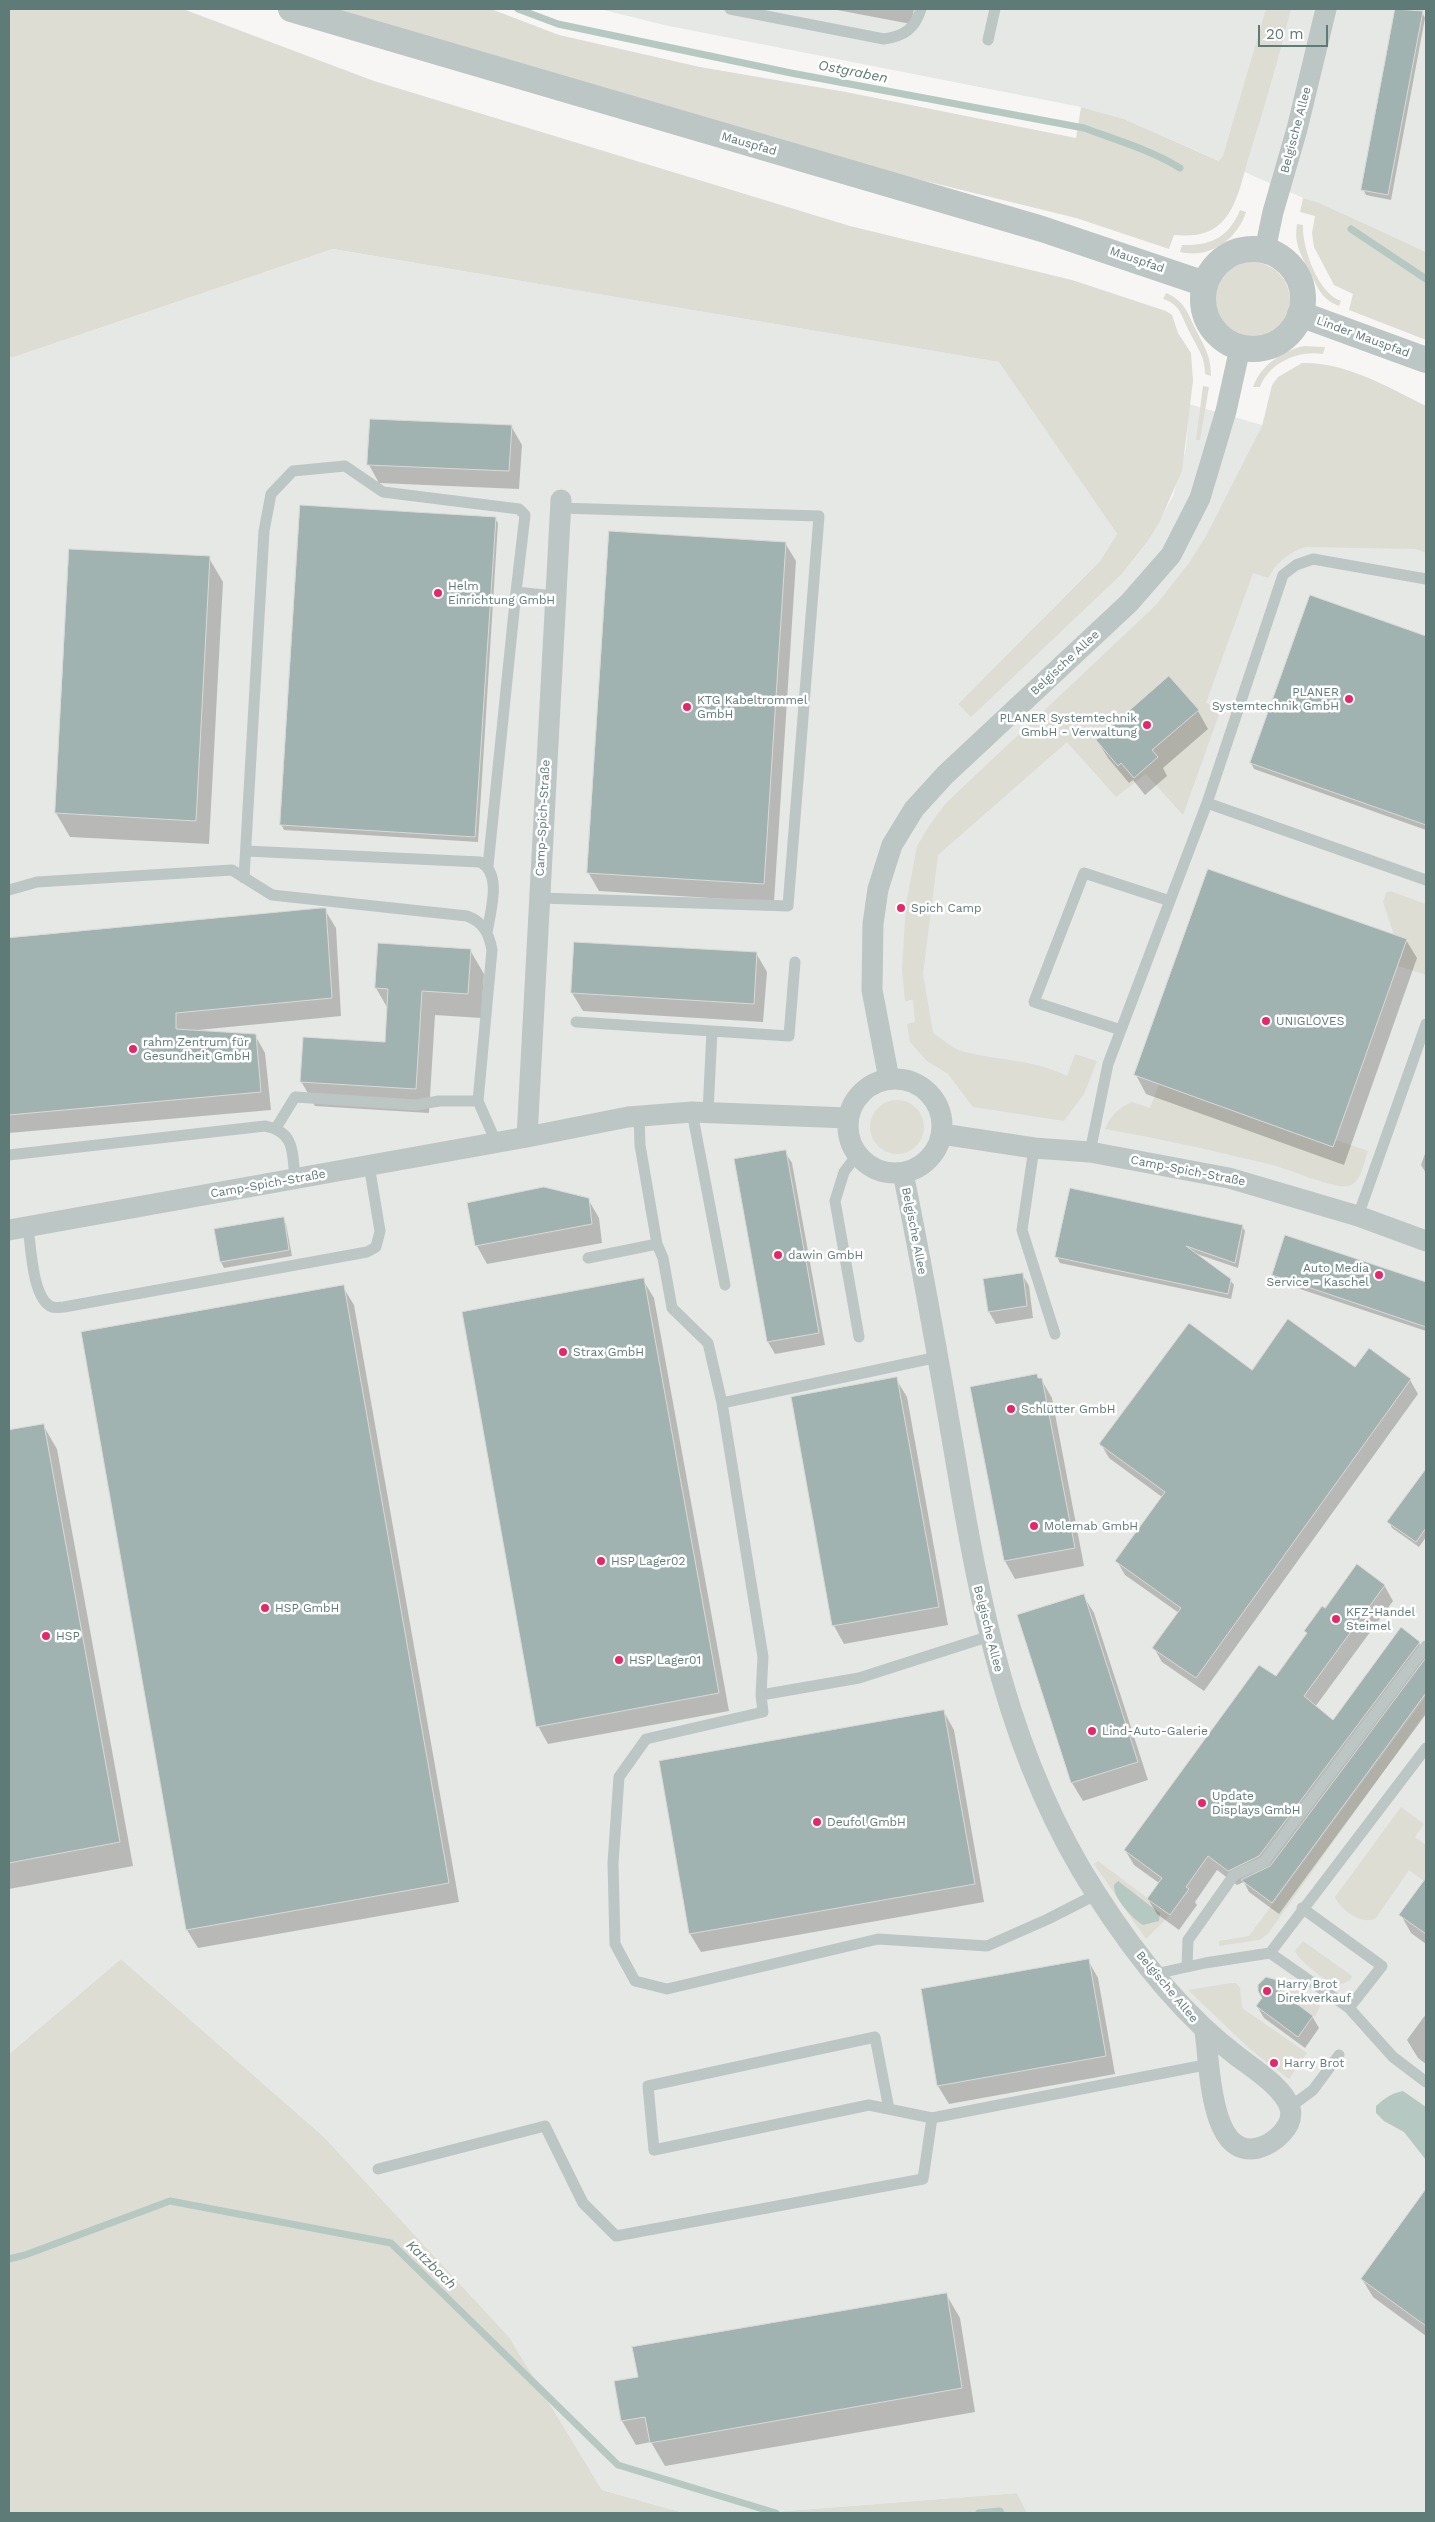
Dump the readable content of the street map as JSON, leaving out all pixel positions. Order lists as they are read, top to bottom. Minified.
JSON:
{"streets":{"street":["Belgische Allee","Mauspfad","Linder Mauspfad","Camp-Spich-Straße"]},"crossings":[["Belgische Allee","Mauspfad"],["Belgische Allee","Linder Mauspfad"],["Belgische Allee","Camp-Spich-Straße"],["Mauspfad","Linder Mauspfad"]],"water":["Ostgraben","Katzbach"],"places":["Helm Einrichtung GmbH","PLANER Systemtechnik GmbH","KTG Kabeltrommel GmbH","PLANER Systemtechnik GmbH - Verwaltung","Spich Camp","UNIGLOVES","rahm Zentrum für Gesundheit GmbH","dawin GmbH","Auto Media Service - Kaschel","Strax GmbH","Schlütter GmbH","Molemab GmbH","HSP Lager02","HSP GmbH","KFZ-Handel Steimel","HSP","HSP Lager01","Lind-Auto-Galerie","Update Displays GmbH","Deufol GmbH","Harry Brot Direkverkauf","Harry Brot"],"scale_bar":"20 m"}
